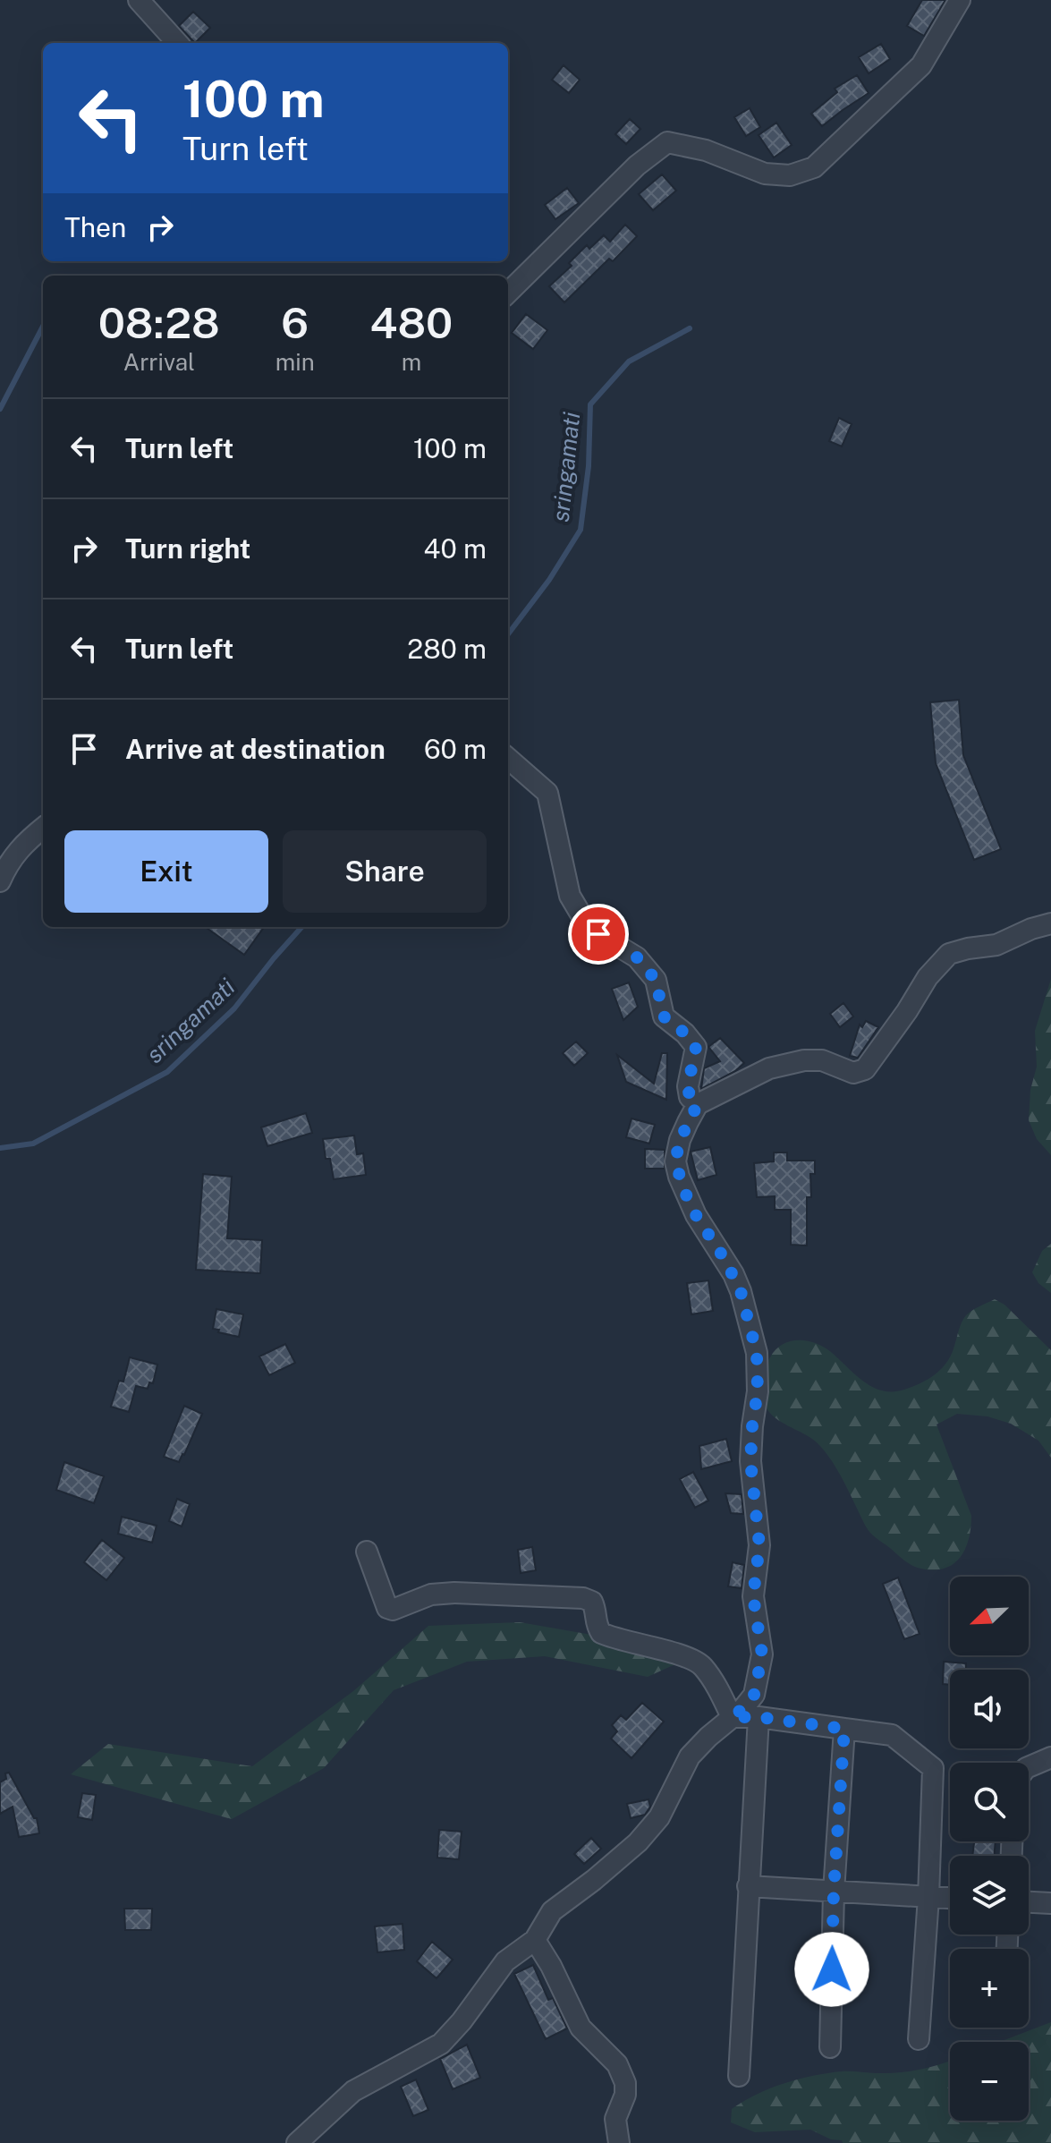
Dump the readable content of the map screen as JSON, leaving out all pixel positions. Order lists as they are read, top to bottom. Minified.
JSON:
{"water":["sringamati"],"north":"bottom left","page":{"turn":["100 m","Turn left"],"then":"Then","eta":["08:28","Arrival","6","min","480","m"],"list":[{"name":"Turn left","value":"100 m"},{"name":"Turn right","value":"40 m"},{"name":"Turn left","value":"280 m"},{"name":"Arrive at destination","value":"60 m"}],"buttons":["Exit","Share"],"map_buttons":["+","−"]}}
